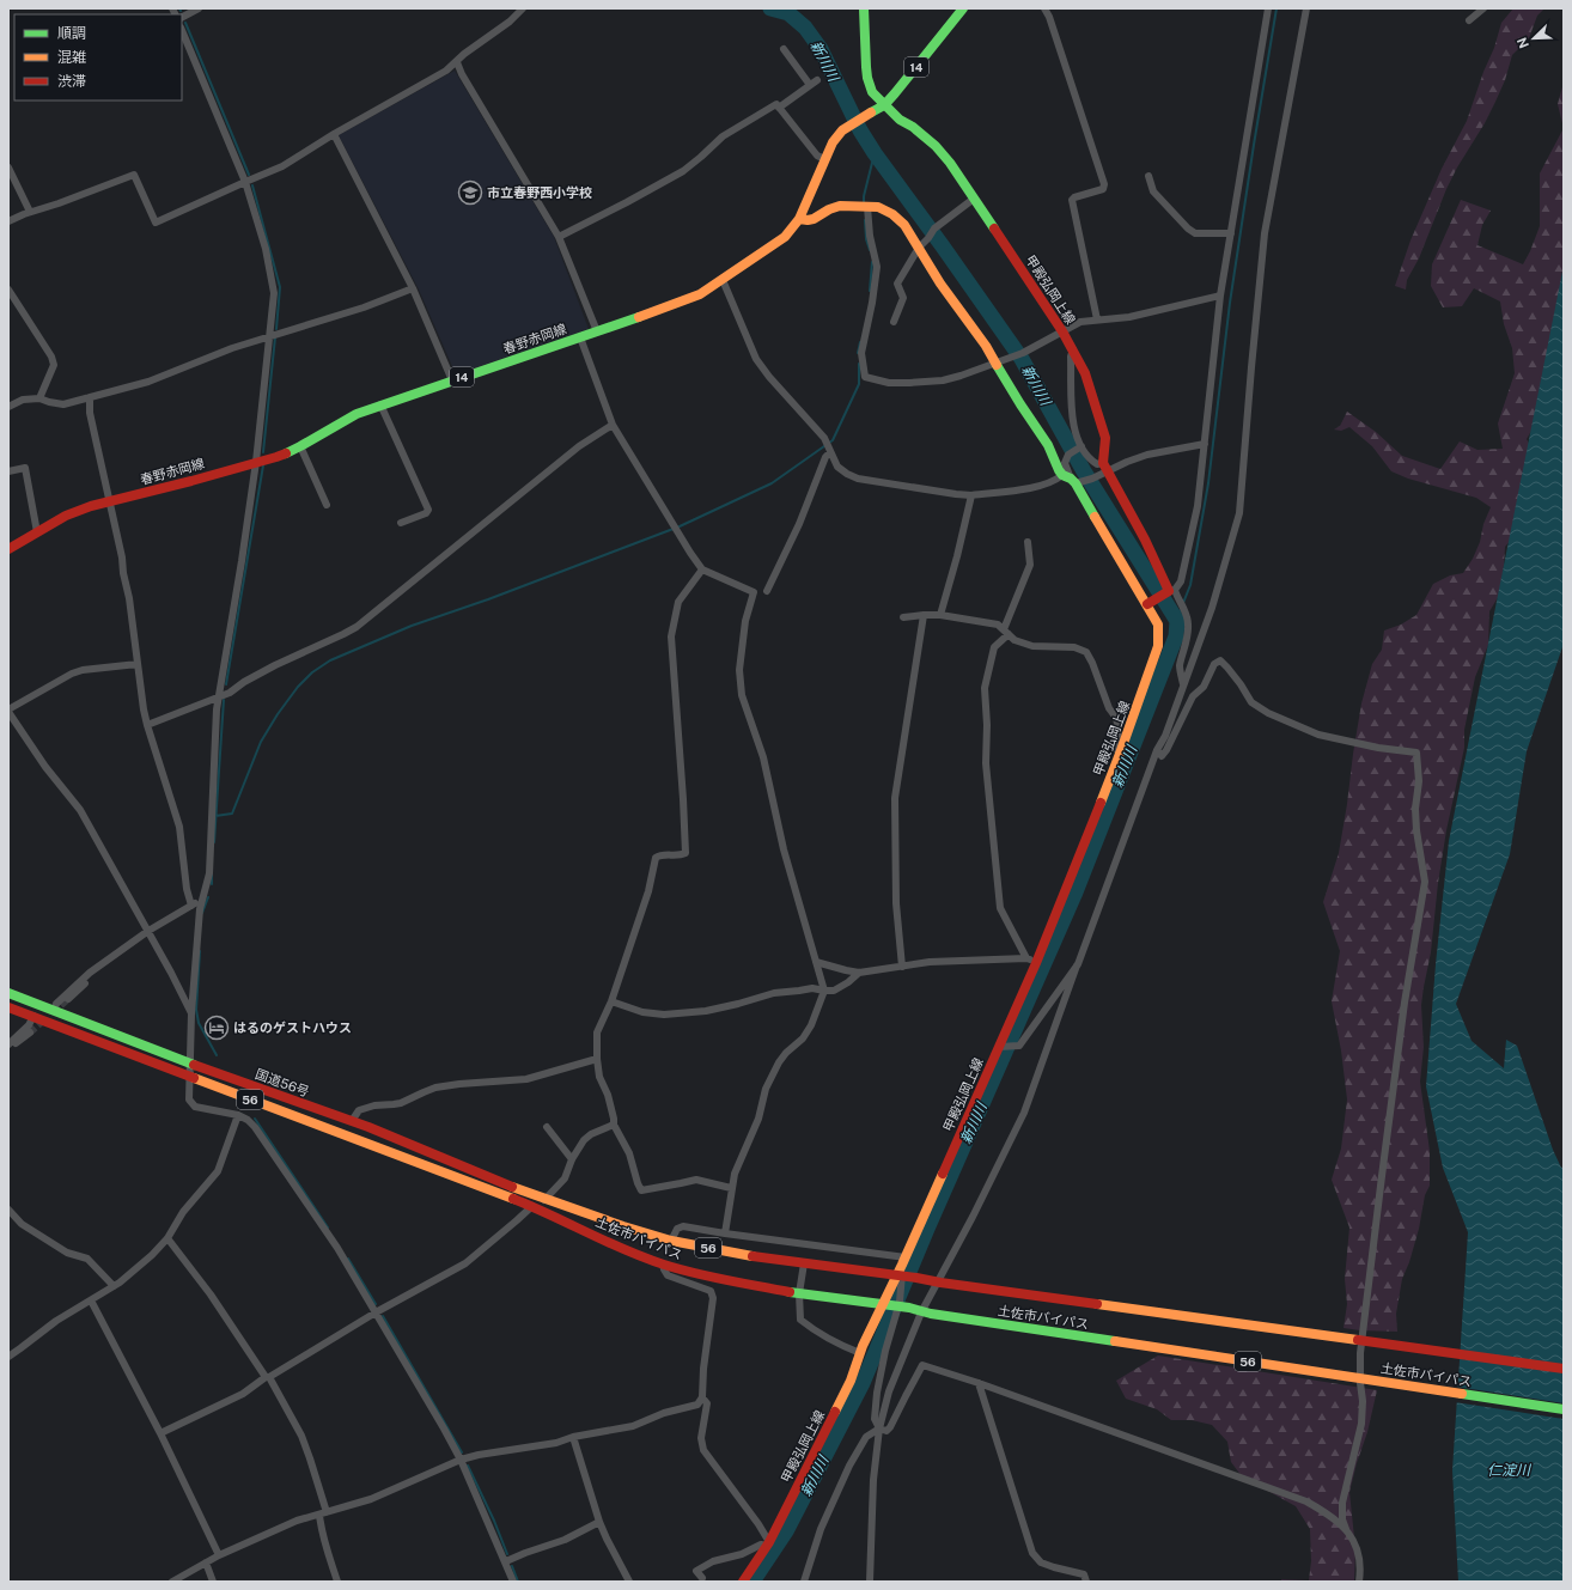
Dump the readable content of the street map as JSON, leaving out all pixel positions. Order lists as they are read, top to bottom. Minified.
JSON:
{"streets":{"main road":["14","甲殿弘岡上線","春野赤岡線","国道56号","56","土佐市バイパス"]},"crossings":[["甲殿弘岡上線","春野赤岡線"],["国道56号","土佐市バイパス"]],"water":["新川川","仁淀川"],"places":{"school or university":["市立春野西小学校"],"hotel":["はるのゲストハウス"]},"legend":["順調","混雑","渋滞"],"north":"bottom left"}
